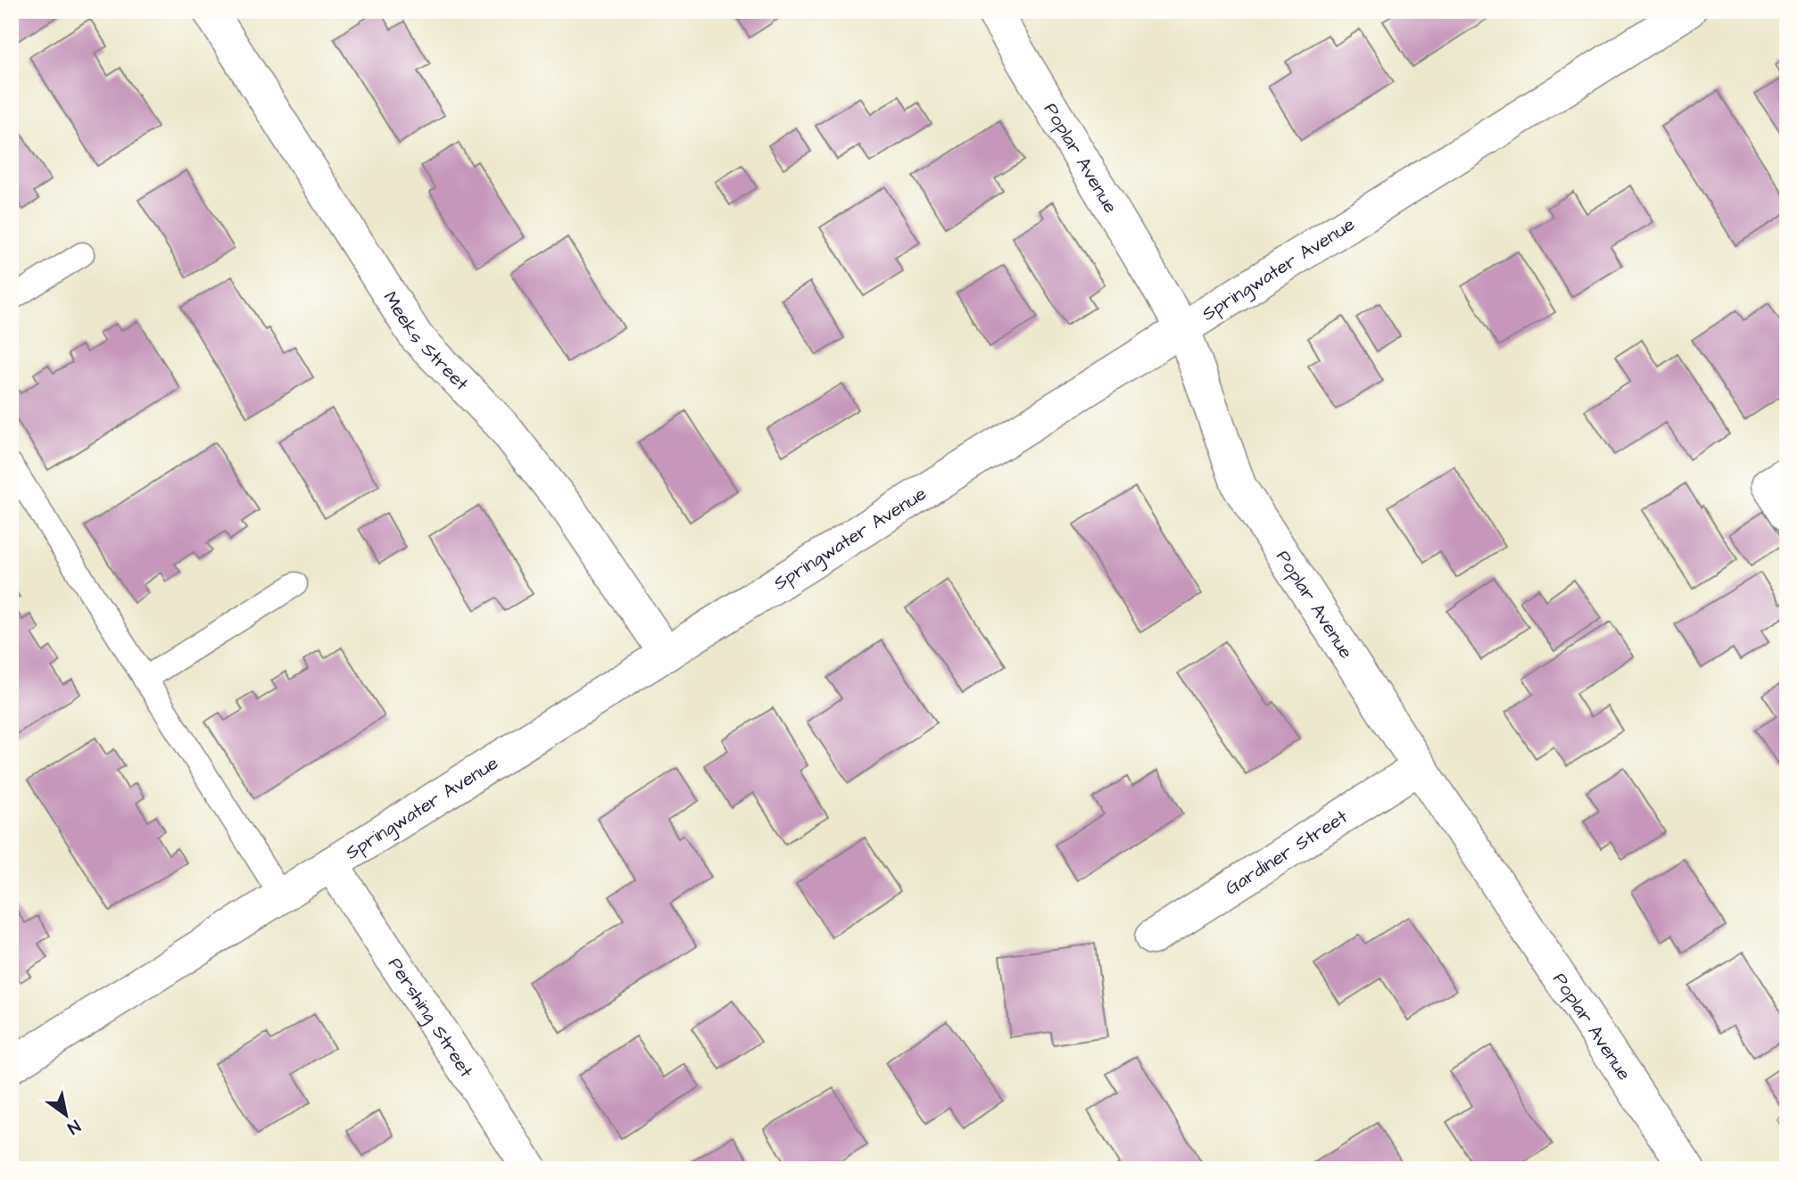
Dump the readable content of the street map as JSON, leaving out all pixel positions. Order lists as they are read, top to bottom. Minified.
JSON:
{"streets":{"street":["Poplar Avenue","Springwater Avenue","Meeks Street","Gardiner Street","Pershing Street"]},"crossings":[["Poplar Avenue","Springwater Avenue"],["Poplar Avenue","Gardiner Street"],["Springwater Avenue","Meeks Street"],["Springwater Avenue","Pershing Street"]],"north":"bottom right"}
